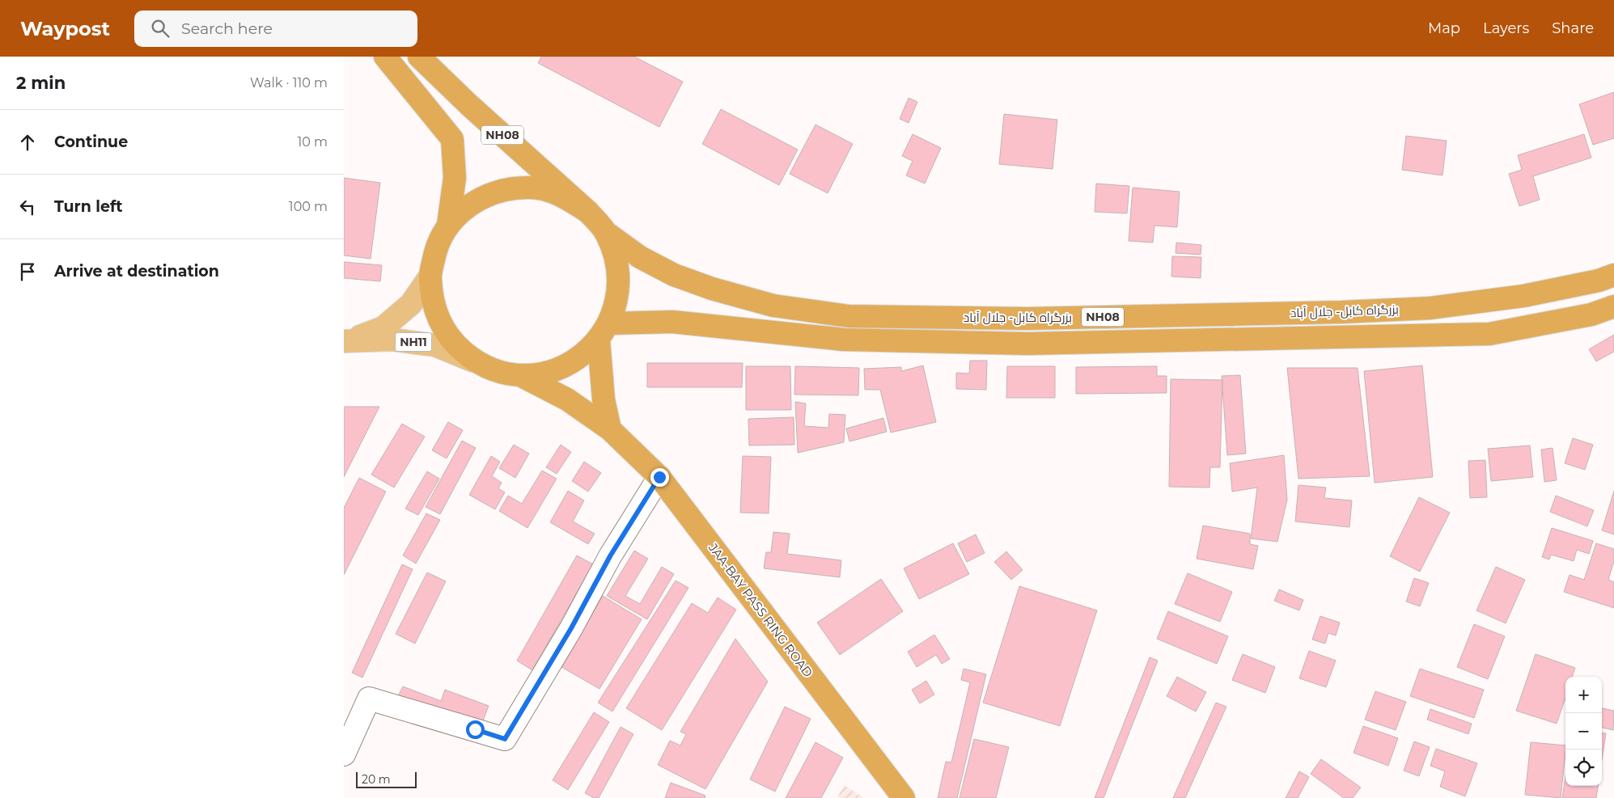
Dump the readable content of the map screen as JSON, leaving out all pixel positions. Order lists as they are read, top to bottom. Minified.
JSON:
{"streets":{"highway":["NH08","بزرگراه کابل- جلال آباد","JAA-BAY PASS RING ROAD"],"main road":["NH11"]},"crossings":[["بزرگراه کابل- جلال آباد","NH11"],["بزرگراه کابل- جلال آباد","JAA-BAY PASS RING ROAD"]],"scale_bar":"20 m","page":{"header":"Waypost","search":"Search here","nav":["Map","Layers","Share"],"heading":["2 min","Walk · 110 m"],"list":[["Continue","10 m"],["Turn left","100 m"],"Arrive at destination"],"map_buttons":["+","−"],"scale":"20 m"}}
